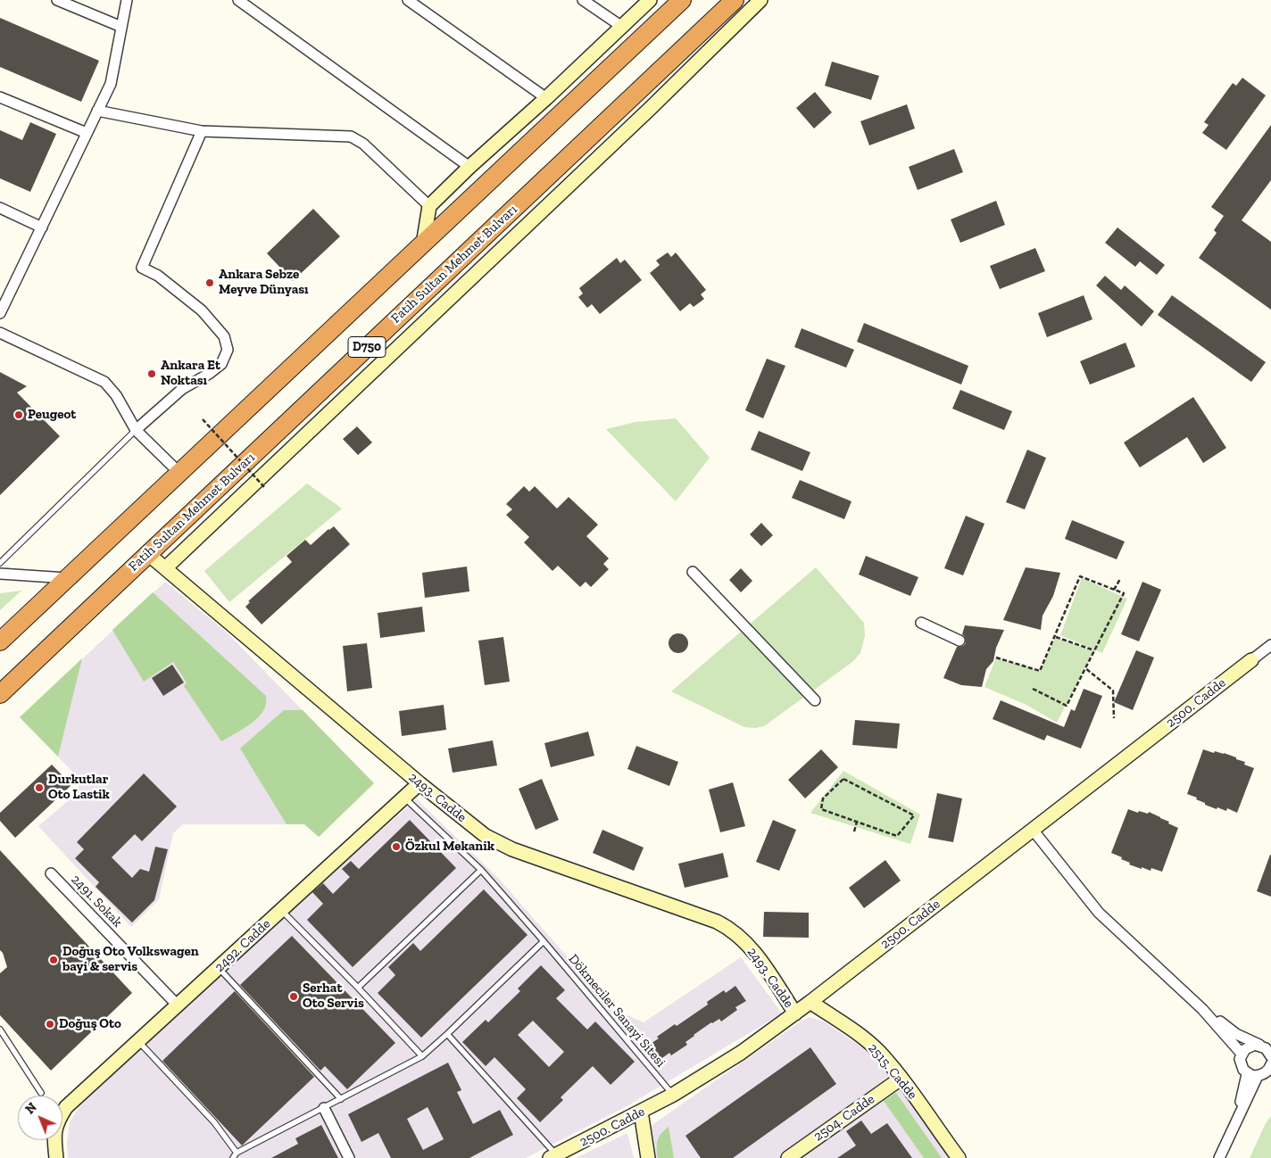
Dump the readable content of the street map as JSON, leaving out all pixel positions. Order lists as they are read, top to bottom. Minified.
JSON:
{"streets":{"highway":["Fatih Sultan Mehmet Bulvarı","D750"],"street":["2500. Cadde","2493. Cadde","2491. Sokak","2492. Cadde","2515. Cadde","2504. Cadde"],"lane":["Dökmeciler Sanayi Sitesi"]},"crossings":[["Fatih Sultan Mehmet Bulvarı","2493. Cadde"],["2500. Cadde","2493. Cadde"],["2500. Cadde","Dökmeciler Sanayi Sitesi"],["2500. Cadde","2515. Cadde"],["2493. Cadde","2492. Cadde"],["2491. Sokak","2492. Cadde"],["2492. Cadde","Dökmeciler Sanayi Sitesi"],["2515. Cadde","2504. Cadde"]],"places":["Ankara Sebze Meyve Dünyası","Ankara Et Noktası","Peugeot","Durkutlar Oto Lastik","Özkul Mekanik","Doğuş Oto Volkswagen bayi & servis","Serhat Oto Servis","Doğuş Oto"],"north":"top left"}
